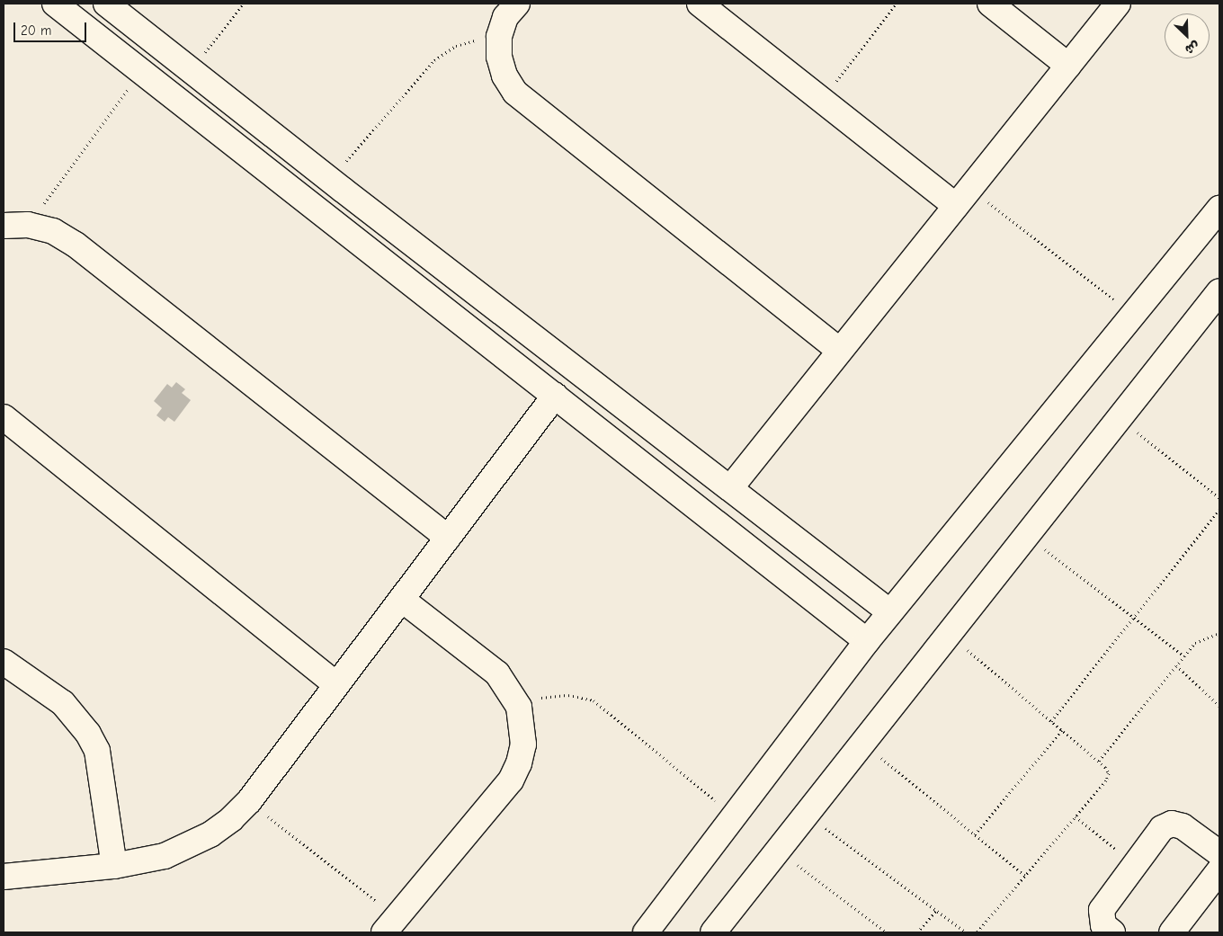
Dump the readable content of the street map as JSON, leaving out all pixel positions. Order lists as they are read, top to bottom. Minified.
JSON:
{"scale_bar":"20 m","north":"bottom right"}
